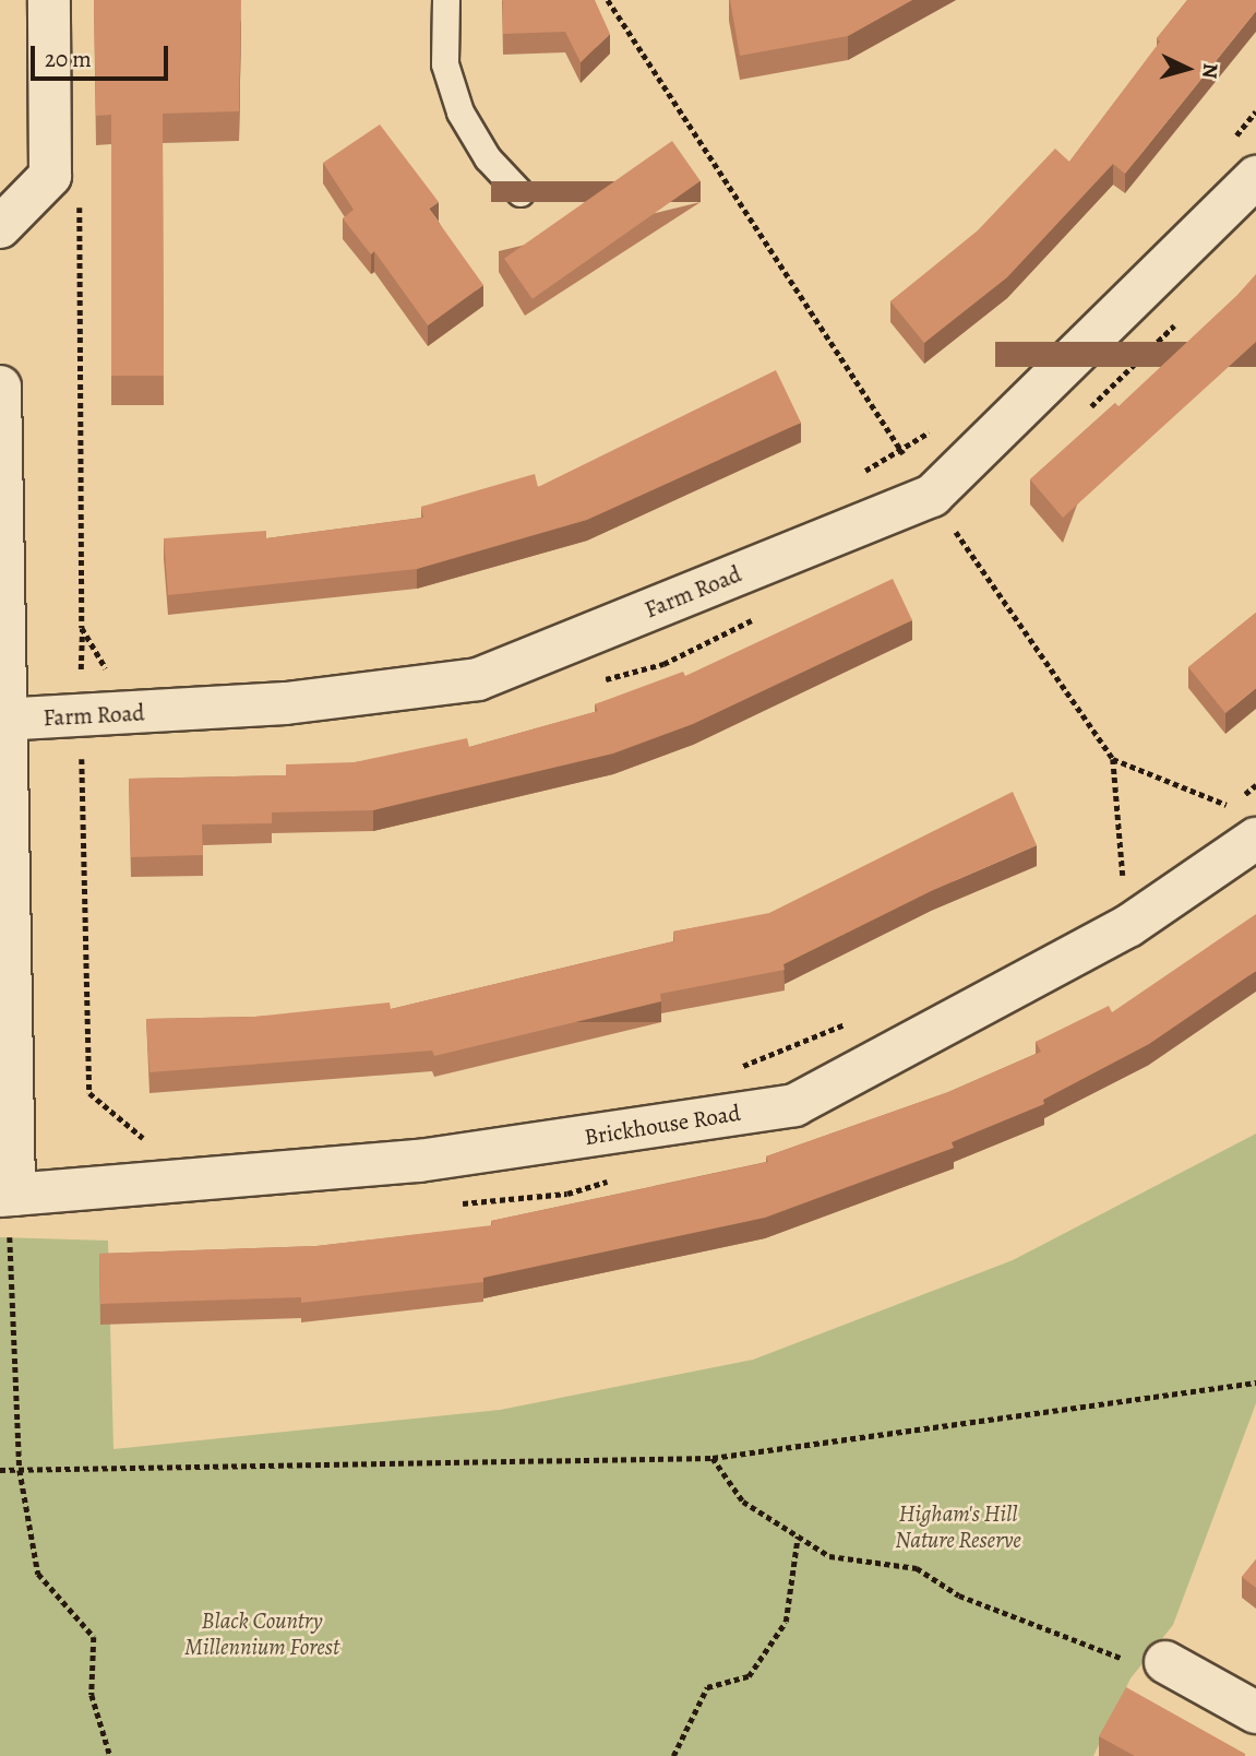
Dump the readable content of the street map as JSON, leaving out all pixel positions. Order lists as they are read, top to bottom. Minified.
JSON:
{"streets":{"street":["Farm Road","Brickhouse Road"]},"parks":["Higham's Hill Nature Reserve","Black Country Millennium Forest"],"scale_bar":"20 m","north":"right"}
